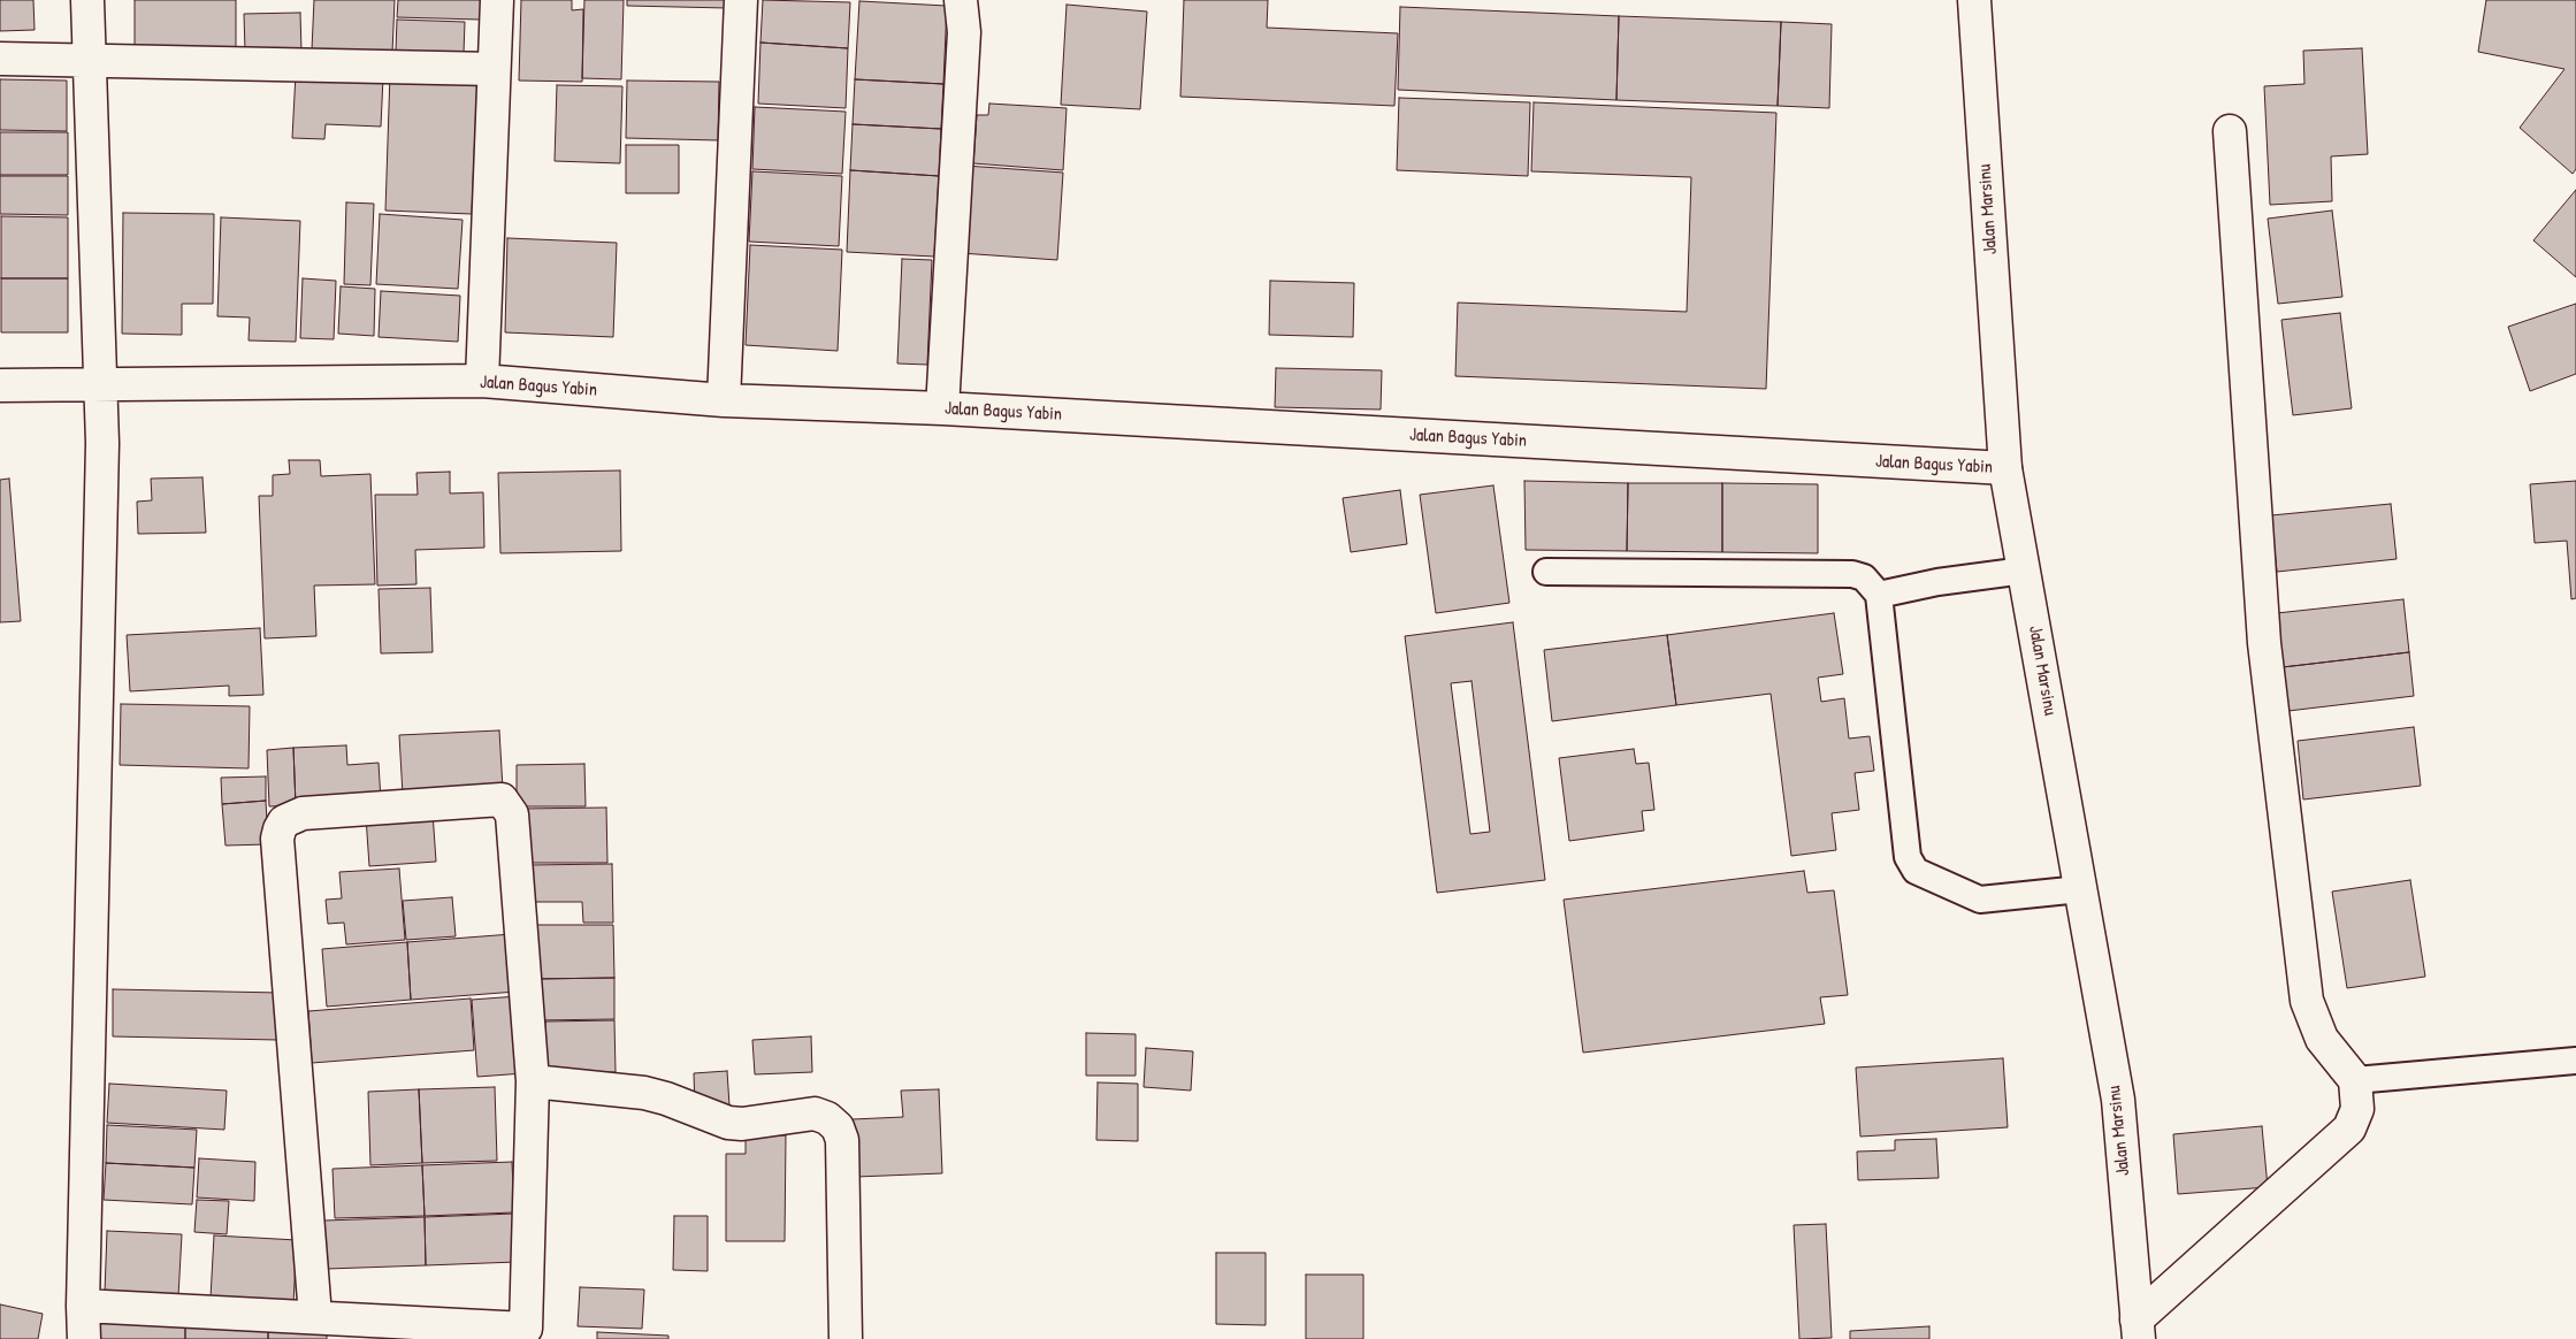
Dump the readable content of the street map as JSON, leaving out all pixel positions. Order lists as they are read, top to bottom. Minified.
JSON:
{"streets":{"street":["Jalan Marsinu","Jalan Bagus Yabin"]},"crossings":[["Jalan Marsinu","Jalan Bagus Yabin"]]}
